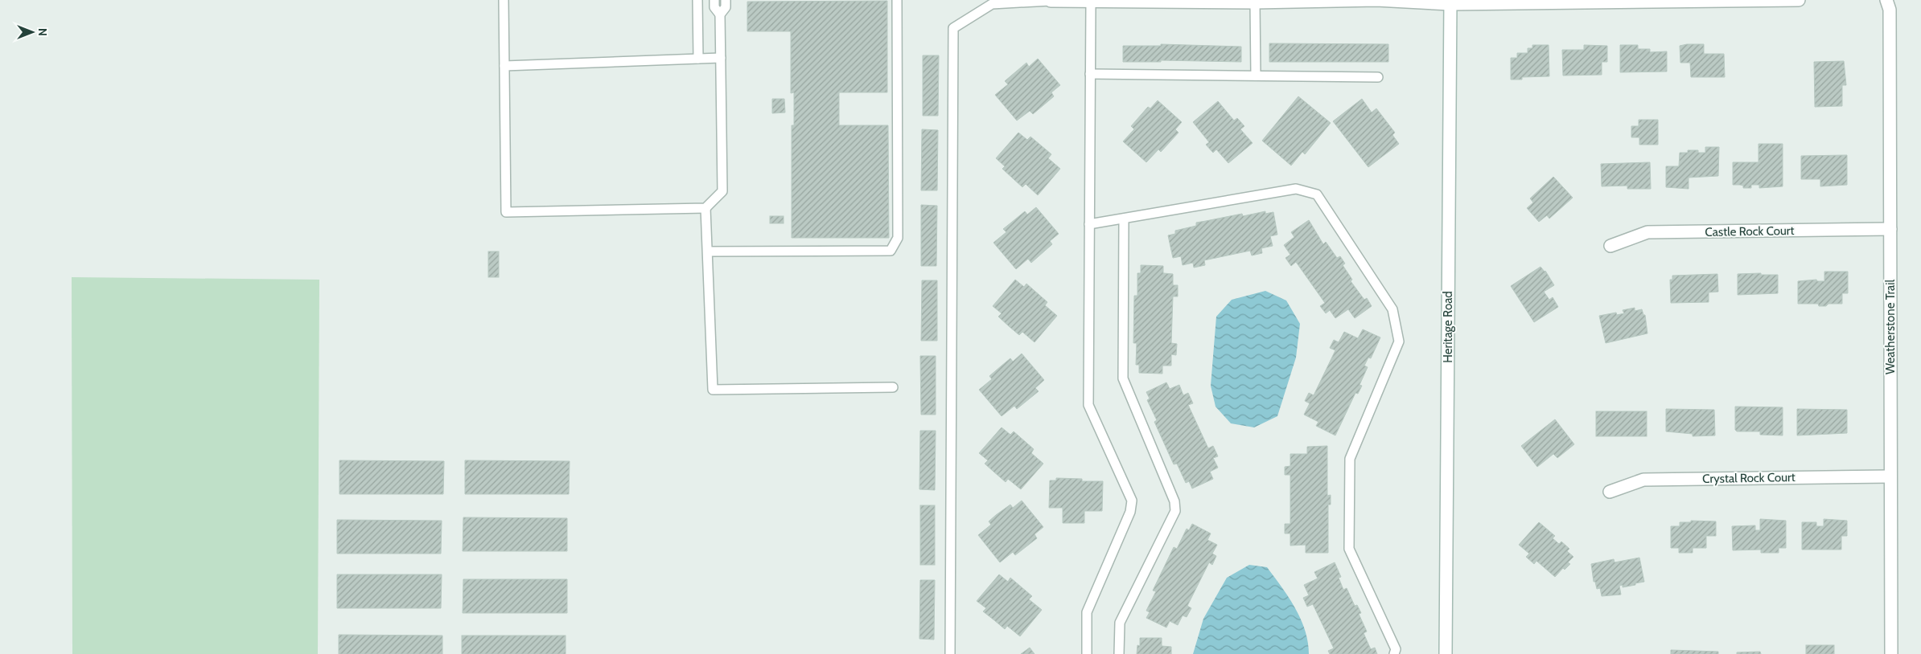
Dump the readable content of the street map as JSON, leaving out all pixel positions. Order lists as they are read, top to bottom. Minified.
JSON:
{"streets":{"street":["Castle Rock Court","Heritage Road","Weatherstone Trail","Crystal Rock Court"]},"crossings":[["Castle Rock Court","Weatherstone Trail"],["Weatherstone Trail","Crystal Rock Court"]],"north":"right"}
